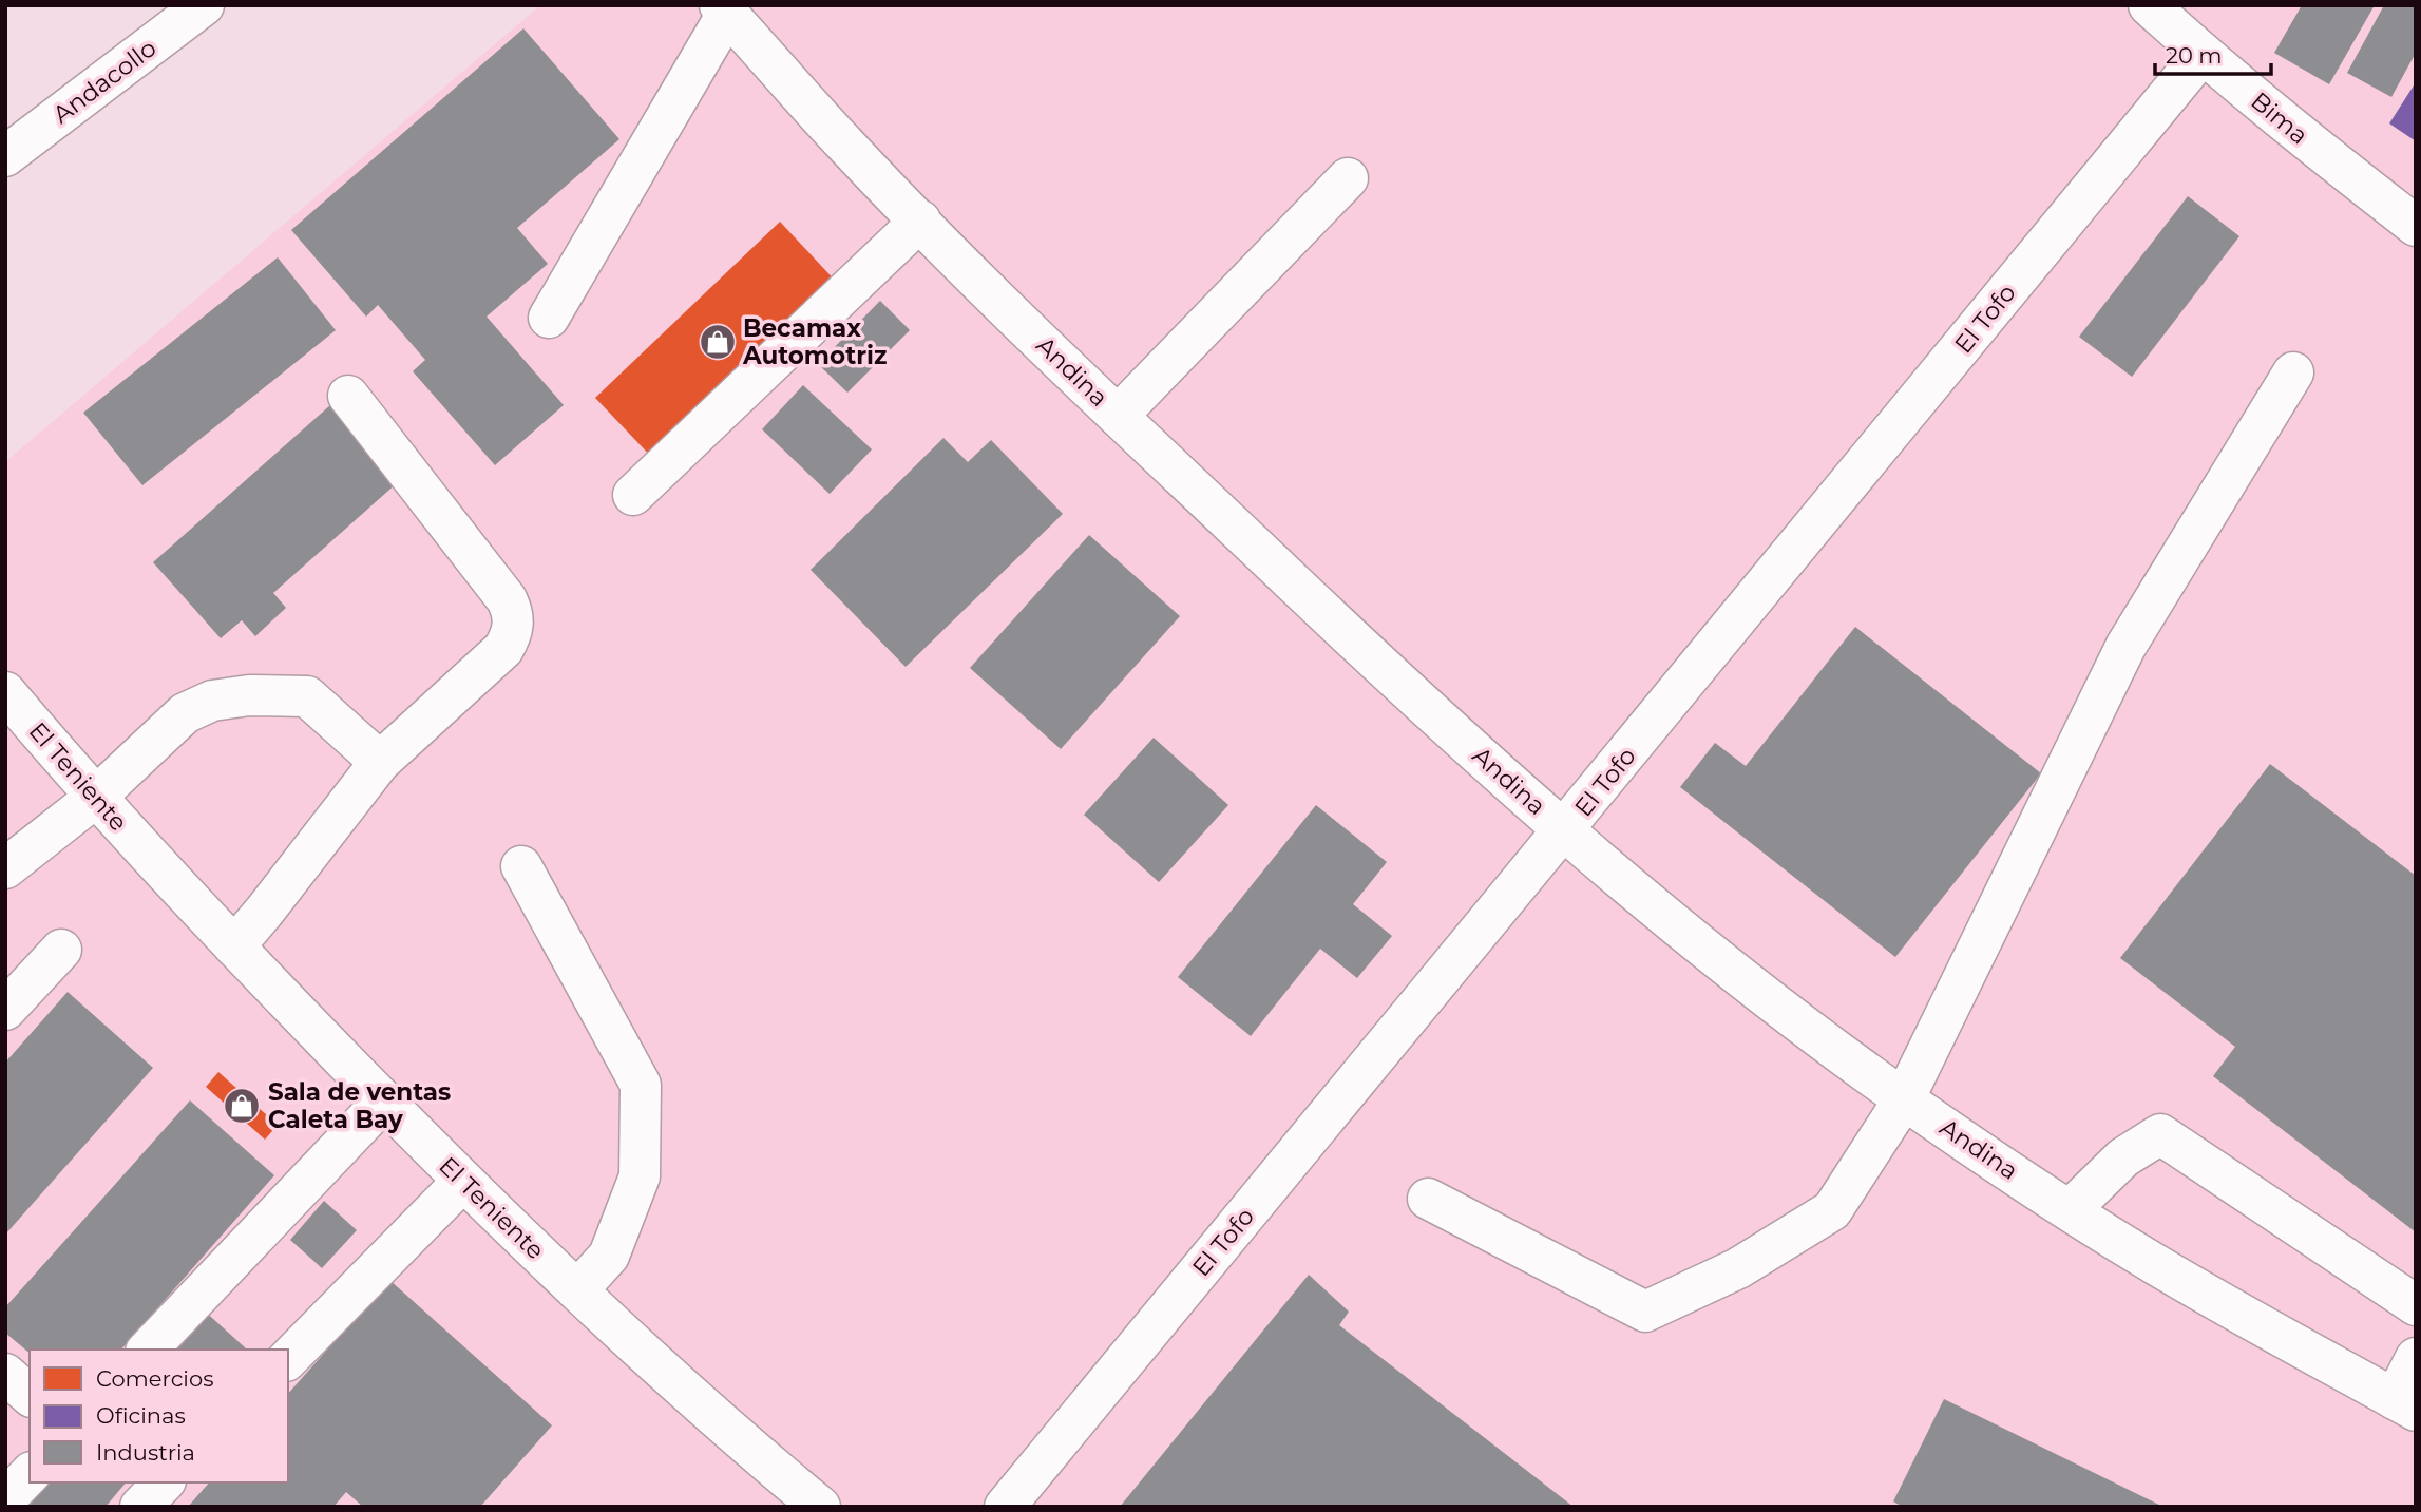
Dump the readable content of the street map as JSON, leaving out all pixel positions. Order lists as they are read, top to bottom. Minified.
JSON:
{"streets":{"street":["Andacollo","Bima","El Tofo","Andina","El Teniente"]},"crossings":[["Bima","El Tofo"],["El Tofo","Andina"]],"places":{"shop":["Becamax Automotriz","Sala de ventas Caleta Bay"]},"legend":["Comercios","Oficinas","Industria"],"scale_bar":"20 m"}
